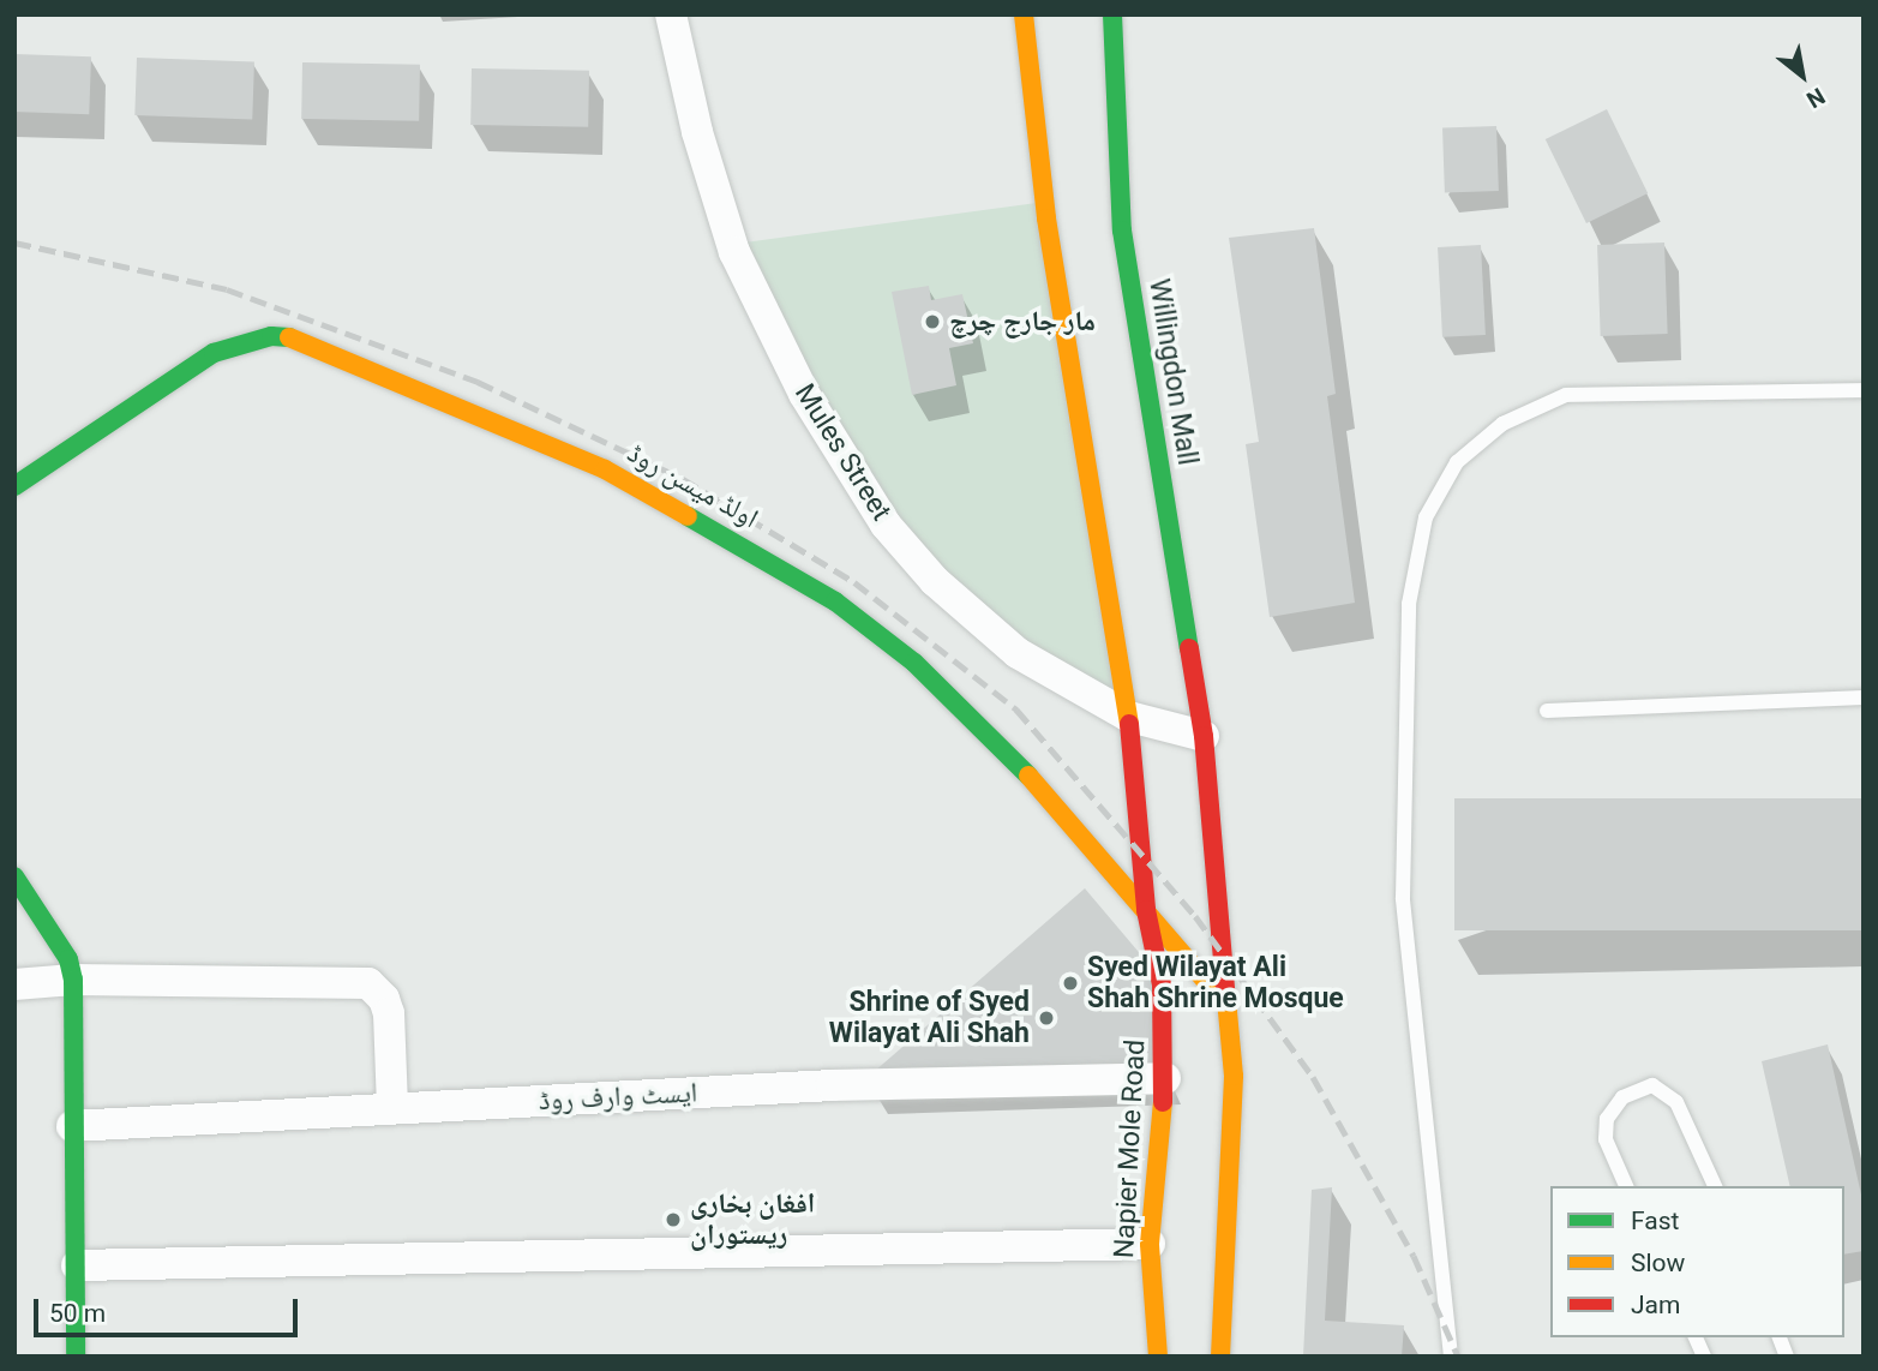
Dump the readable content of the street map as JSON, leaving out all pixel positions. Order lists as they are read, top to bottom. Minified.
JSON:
{"streets":{"main road":["Willingdon Mall","اولڈ میسن روڈ","Napier Mole Road"],"street":["Mules Street","ایسٹ وارف روڈ"]},"crossings":[["Willingdon Mall","Mules Street"],["Mules Street","Napier Mole Road"],["اولڈ میسن روڈ","Napier Mole Road"],["ایسٹ وارف روڈ","Napier Mole Road"]],"places":["مار جارج چرچ","Syed Wilayat Ali Shah Shrine Mosque","Shrine of Syed Wilayat Ali Shah","افغان بخاری ریستوران"],"legend":["Fast","Slow","Jam"],"scale_bar":"50 m","north":"bottom right"}
